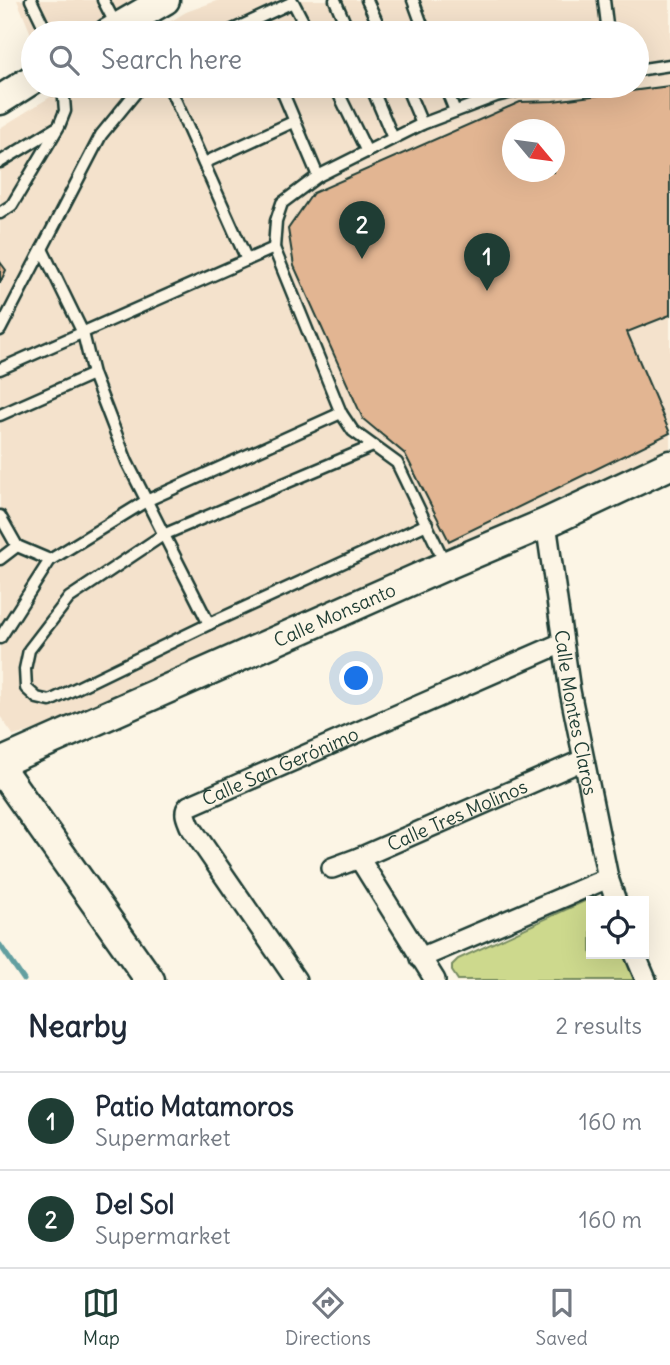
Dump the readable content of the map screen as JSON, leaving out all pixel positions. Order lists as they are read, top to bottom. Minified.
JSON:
{"streets":{"street":["Calle Monsanto","Calle Montes Claros","Calle San Gerónimo","Calle Tres Molinos"]},"crossings":[["Calle Monsanto","Calle Montes Claros"],["Calle Montes Claros","Calle San Gerónimo"],["Calle Montes Claros","Calle Tres Molinos"]],"north":"bottom right","page":{"search":"Search here","pins":["2","1"],"heading":["Nearby","2 results"],"list":[{"mark":"1","name":"Patio Matamoros","note":"Supermarket","value":"160 m"},{"mark":"2","name":"Del Sol","note":"Supermarket","value":"160 m"}],"nav":["Map","Directions","Saved"]}}
